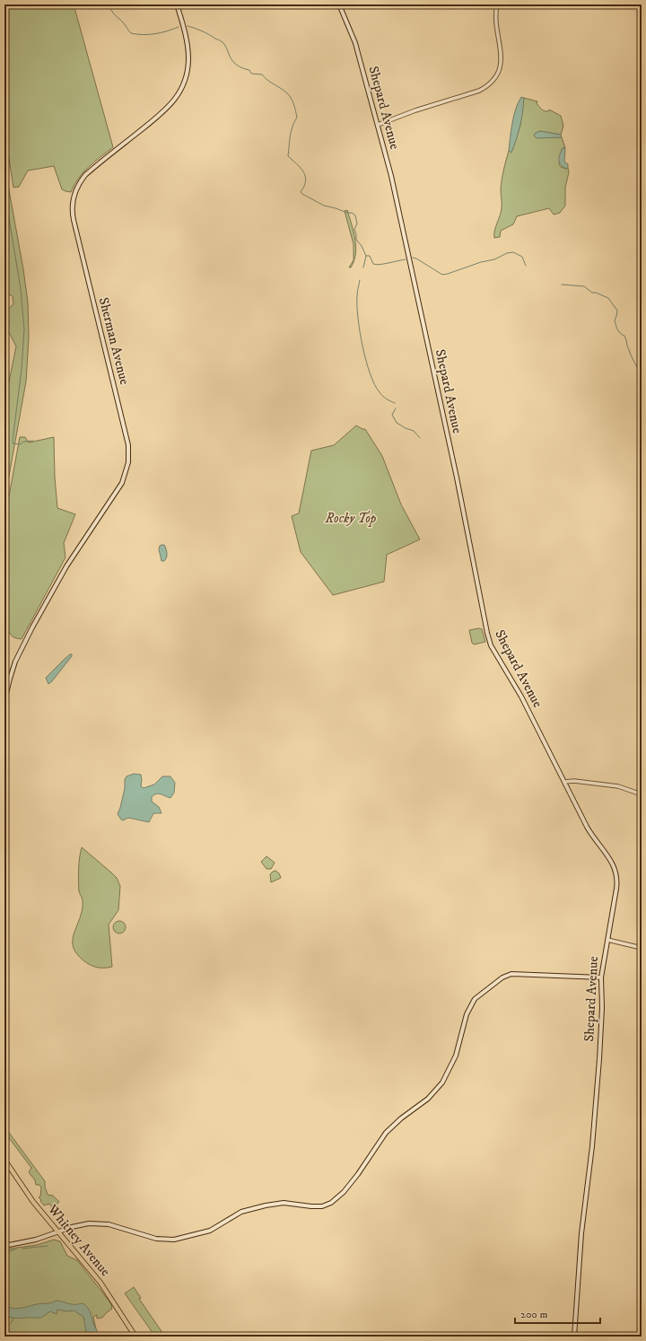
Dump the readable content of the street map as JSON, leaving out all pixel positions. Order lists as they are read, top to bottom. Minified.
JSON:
{"streets":{"highway":["Whitney Avenue"],"main road":["Shepard Avenue","Sherman Avenue"]},"parks":["Rocky Top"],"scale_bar":"200 m"}
